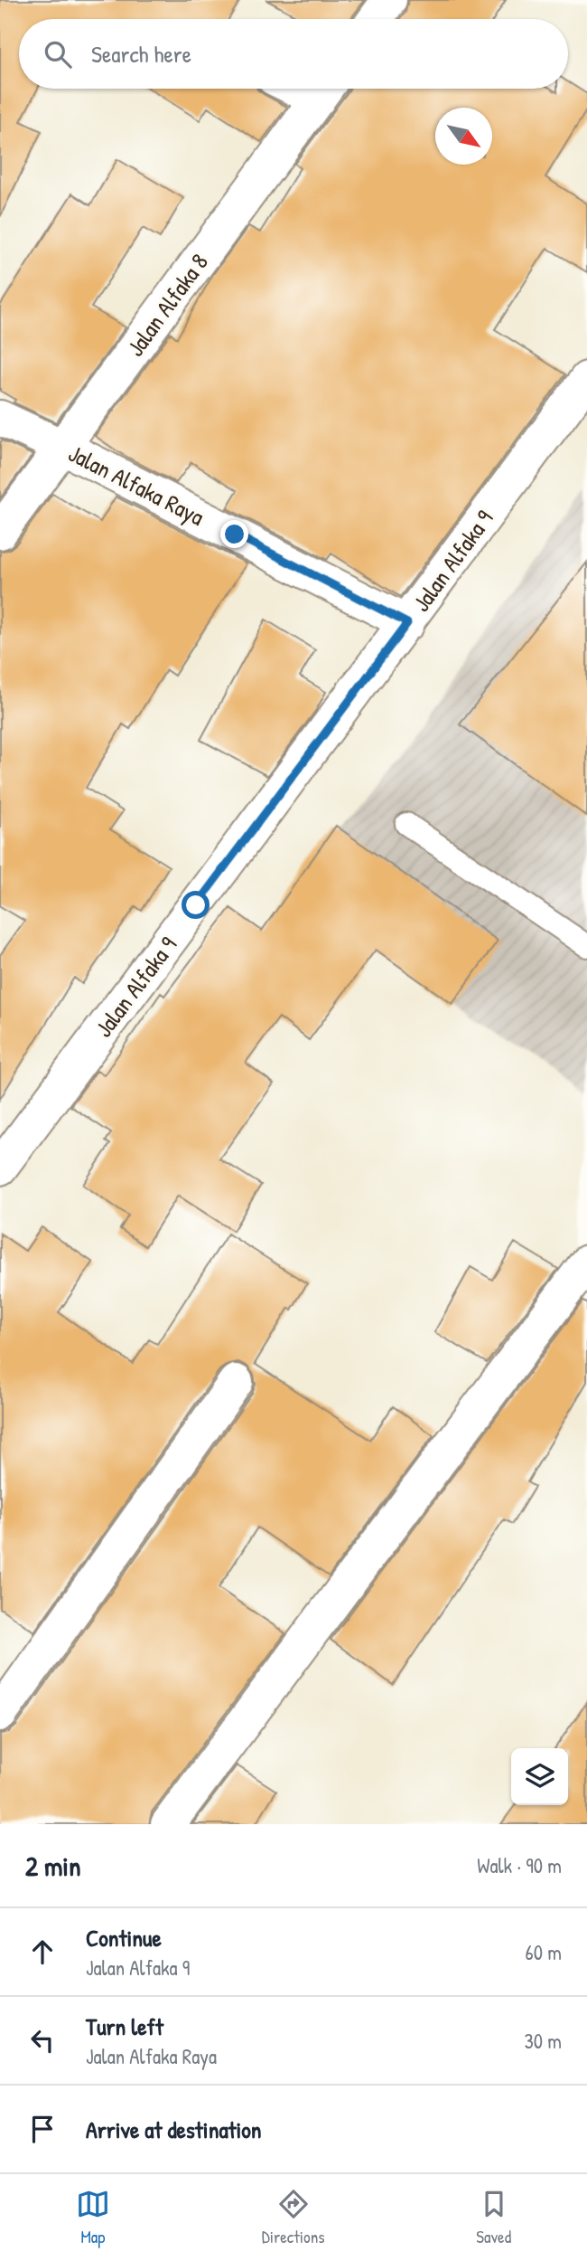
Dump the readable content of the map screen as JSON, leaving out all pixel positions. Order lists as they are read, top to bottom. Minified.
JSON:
{"streets":{"street":["Jalan Alfaka 8","Jalan Alfaka Raya","Jalan Alfaka 9"]},"crossings":[["Jalan Alfaka 8","Jalan Alfaka Raya"],["Jalan Alfaka Raya","Jalan Alfaka 9"]],"north":"bottom right","page":{"search":"Search here","heading":["2 min","Walk · 90 m"],"list":[["Continue","Jalan Alfaka 9","60 m"],["Turn left","Jalan Alfaka Raya","30 m"],"Arrive at destination"],"nav":["Map","Directions","Saved"]}}
